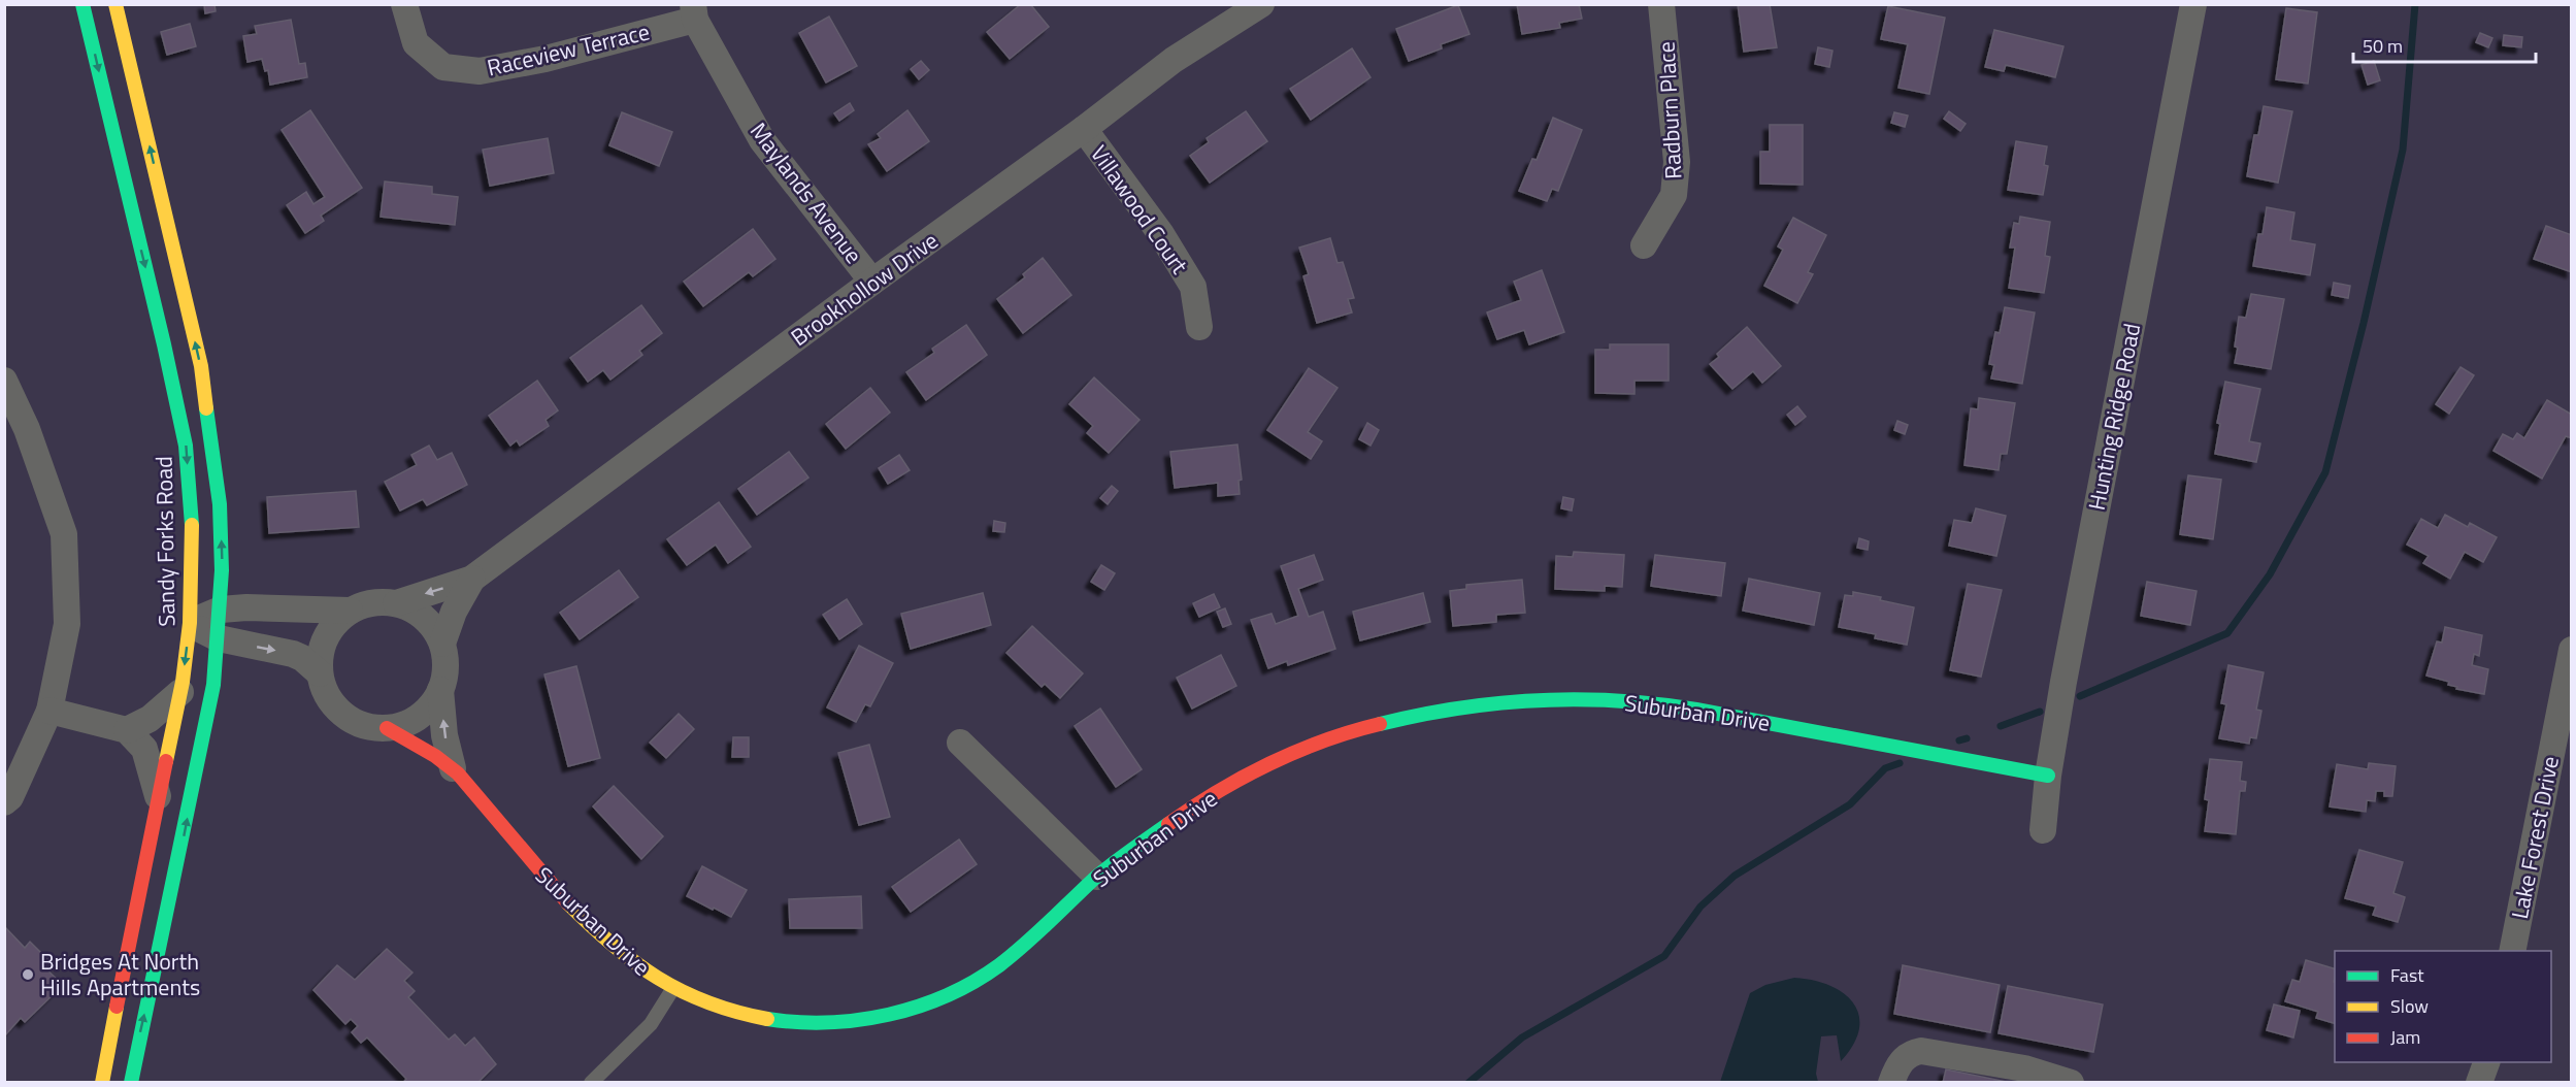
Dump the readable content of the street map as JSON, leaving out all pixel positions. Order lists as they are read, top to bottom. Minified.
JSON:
{"streets":{"street":["Raceview Terrace","Radburn Place","Maylands Avenue","Villawood Court","Brookhollow Drive","Hunting Ridge Road","Sandy Forks Road","Suburban Drive","Lake Forest Drive"]},"crossings":[["Raceview Terrace","Maylands Avenue"],["Maylands Avenue","Brookhollow Drive"],["Villawood Court","Brookhollow Drive"],["Brookhollow Drive","Sandy Forks Road"],["Brookhollow Drive","Suburban Drive"],["Hunting Ridge Road","Suburban Drive"],["Sandy Forks Road","Suburban Drive"]],"places":["Bridges At North Hills Apartments"],"legend":["Fast","Slow","Jam"],"scale_bar":"50 m"}
